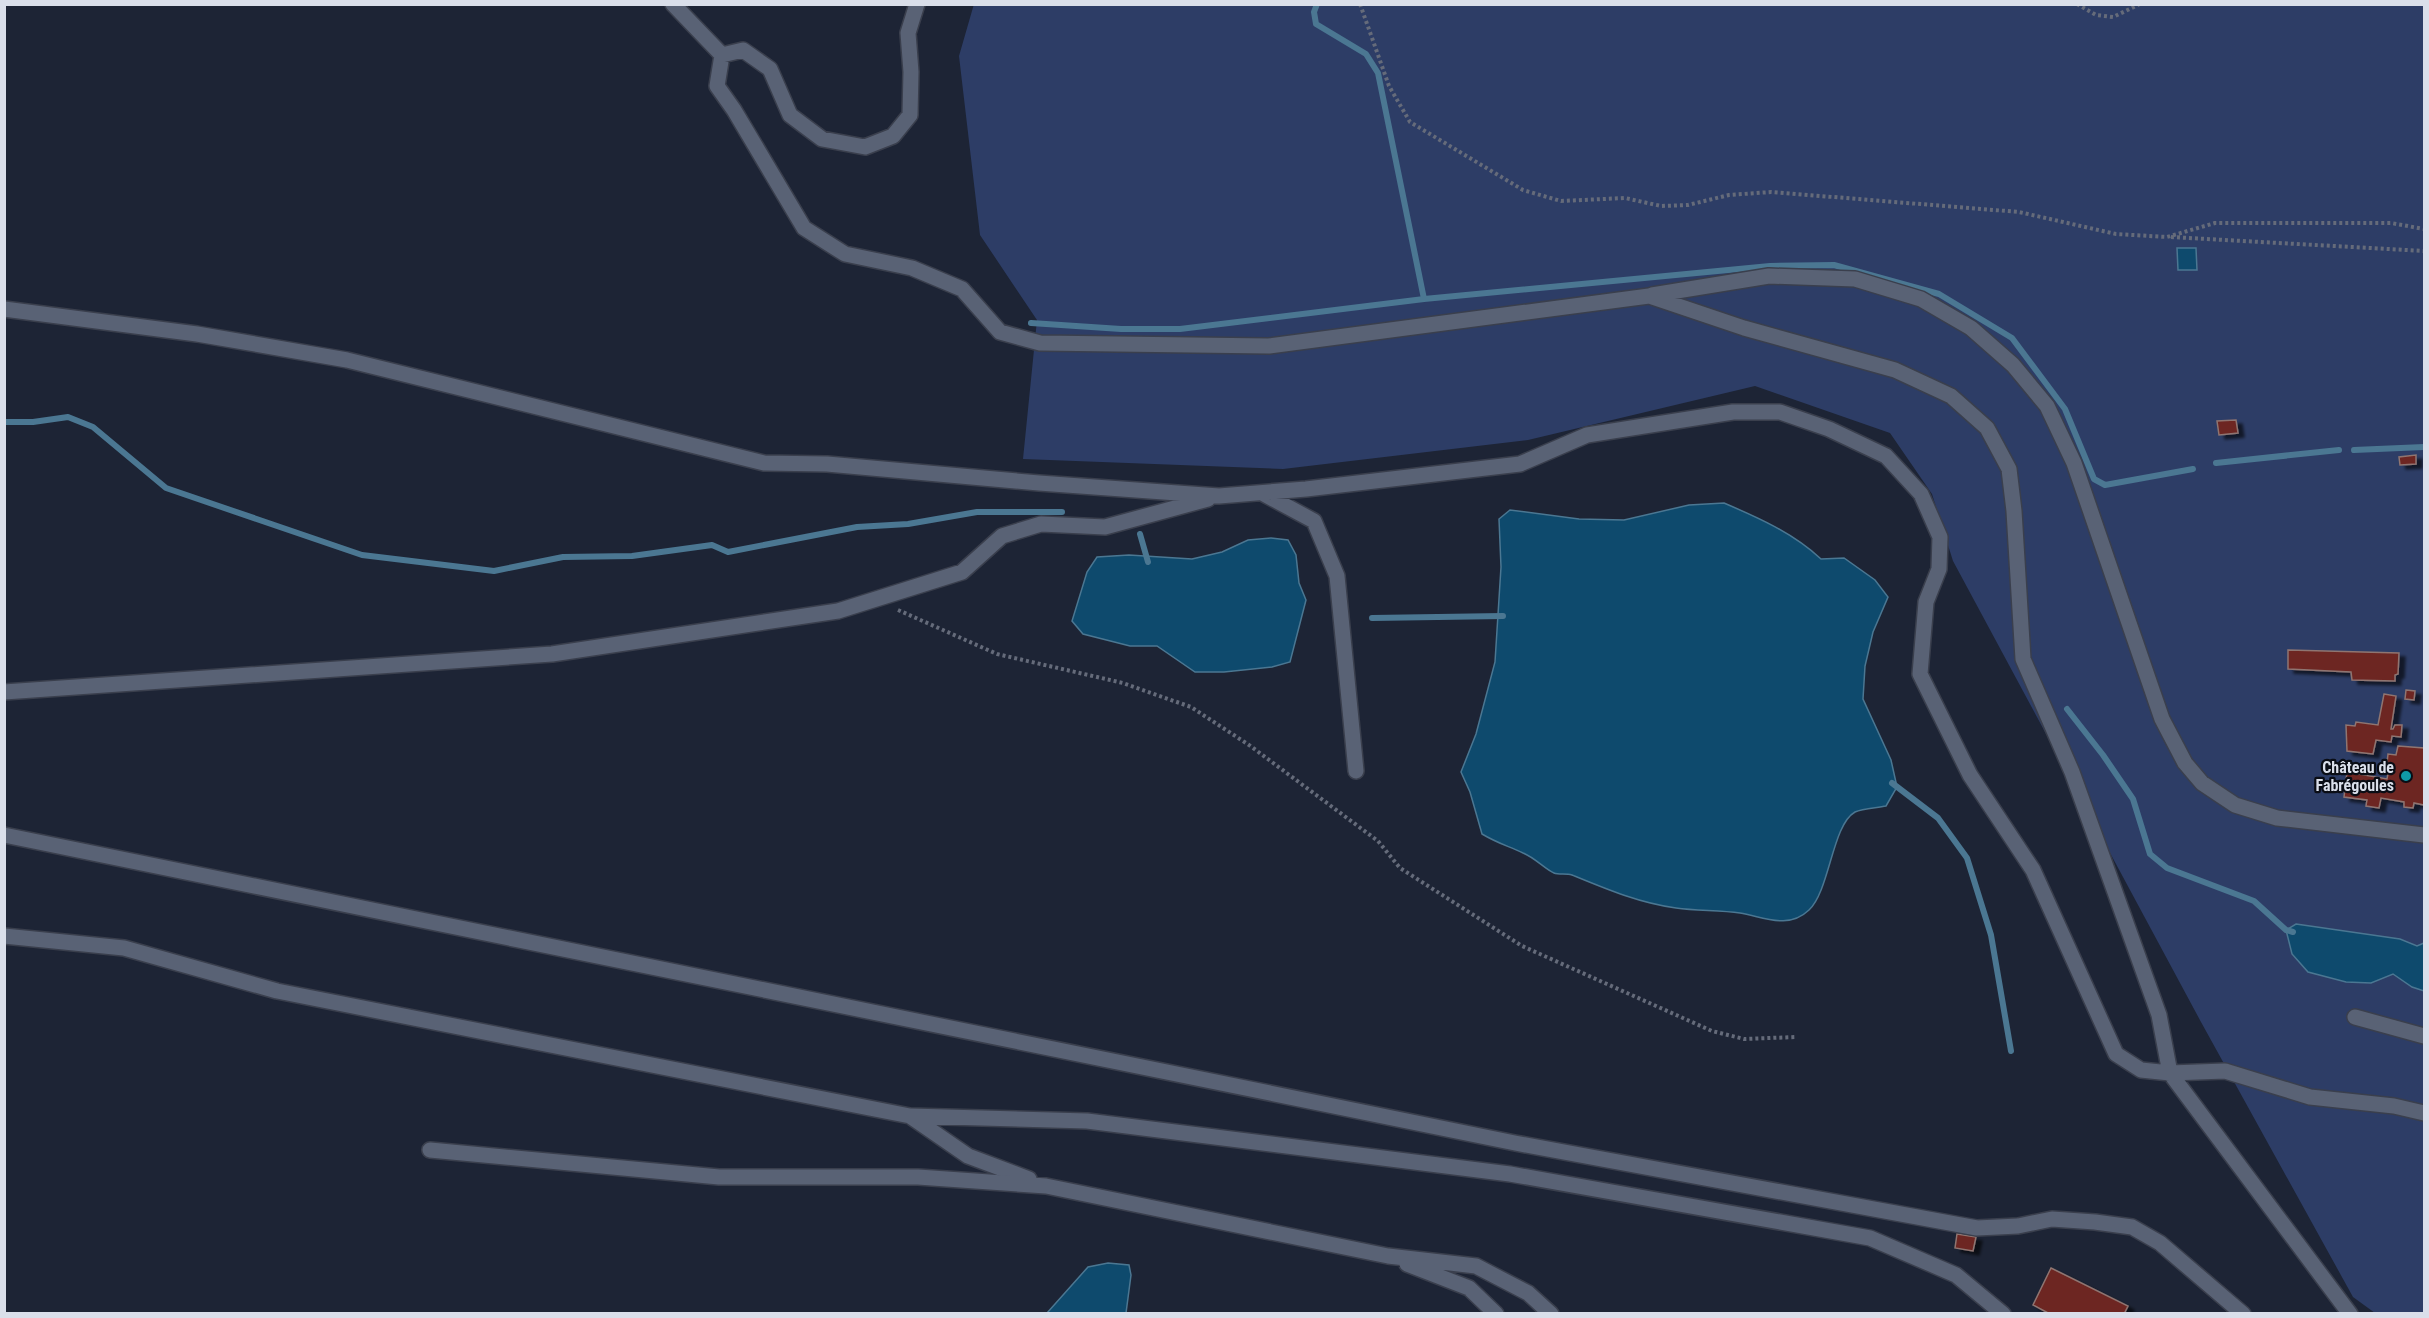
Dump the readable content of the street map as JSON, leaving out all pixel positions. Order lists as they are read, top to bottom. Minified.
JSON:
{"places":["Château de Fabrégoules"]}
